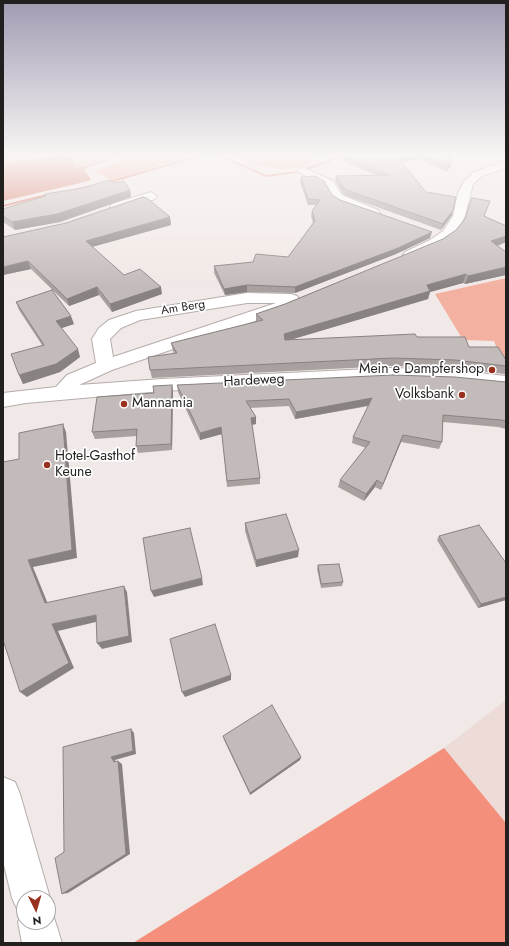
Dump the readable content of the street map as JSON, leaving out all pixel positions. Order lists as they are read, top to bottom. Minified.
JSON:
{"streets":{"street":["Am Berg","Hardeweg"]},"crossings":[["Am Berg","Hardeweg"]],"places":["Mein e Dampfershop","Volksbank","Mannamia","Hotel-Gasthof Keune"],"north":"bottom"}
